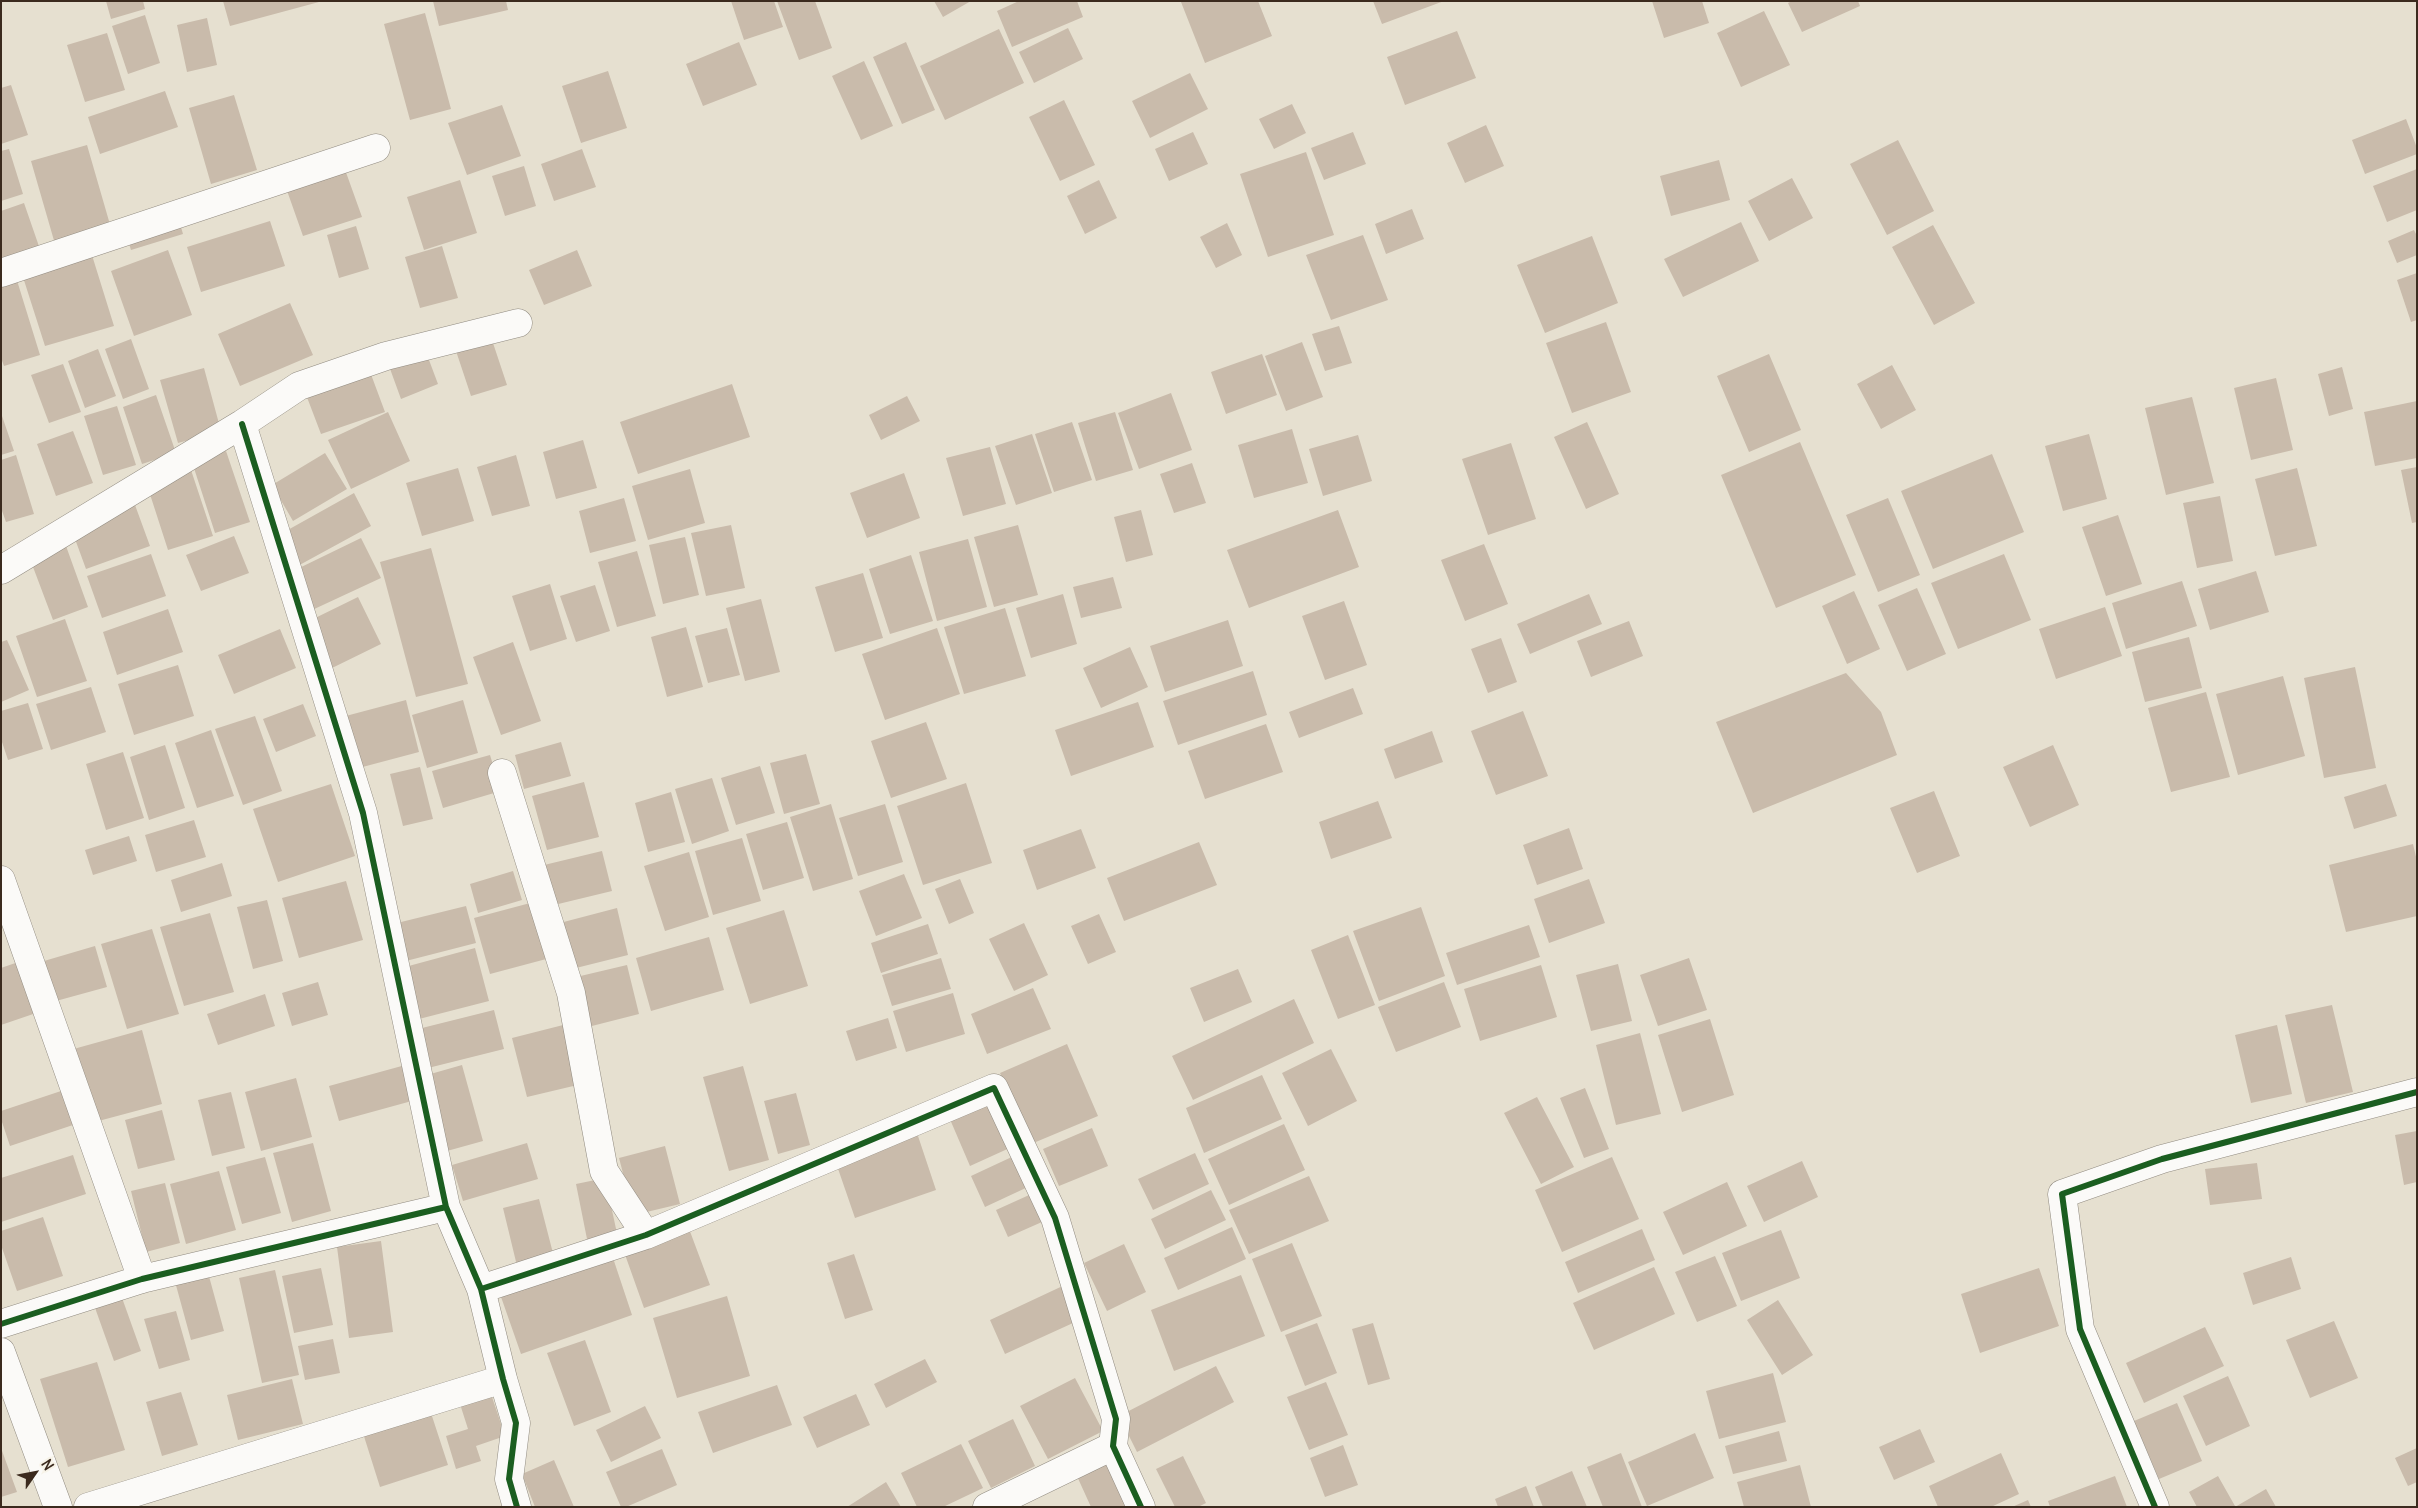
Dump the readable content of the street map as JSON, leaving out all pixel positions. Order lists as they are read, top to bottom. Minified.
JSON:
{"north":"top right"}
